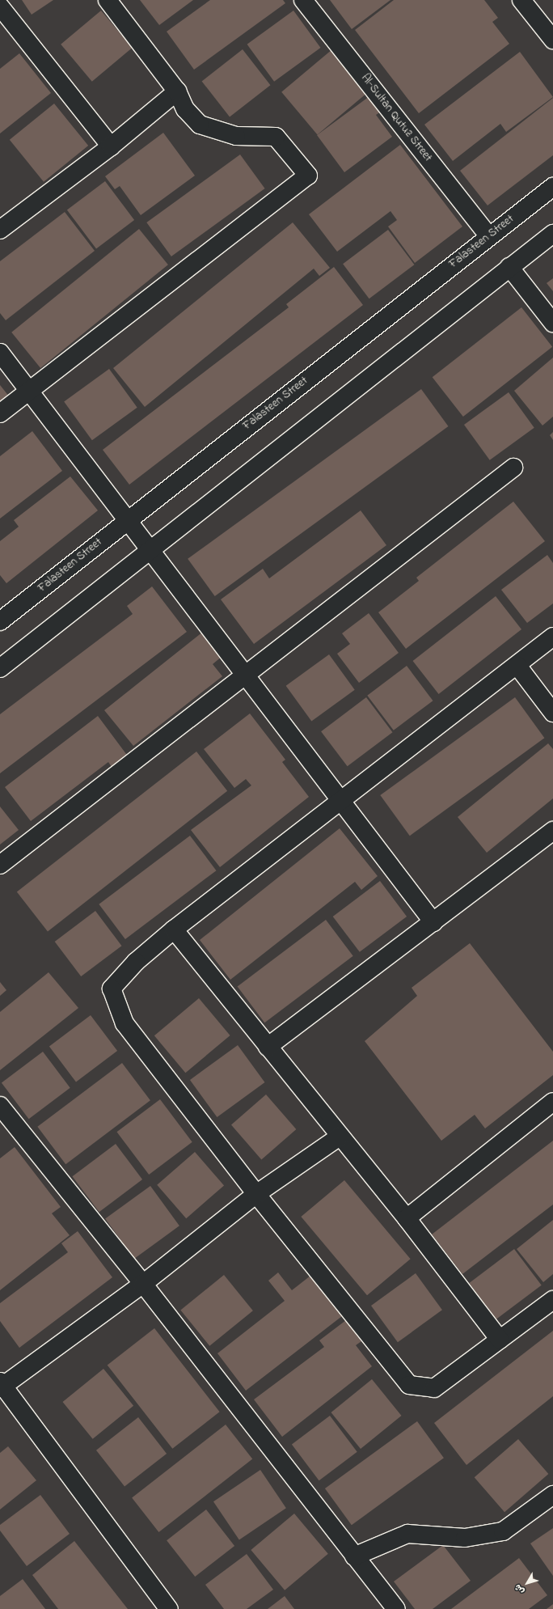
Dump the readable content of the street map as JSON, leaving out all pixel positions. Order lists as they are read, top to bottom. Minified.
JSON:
{"streets":{"street":["Al-Sultan Qutuz Street","Falasteen Street"]},"crossings":[["Al-Sultan Qutuz Street","Falasteen Street"]],"north":"bottom left"}
